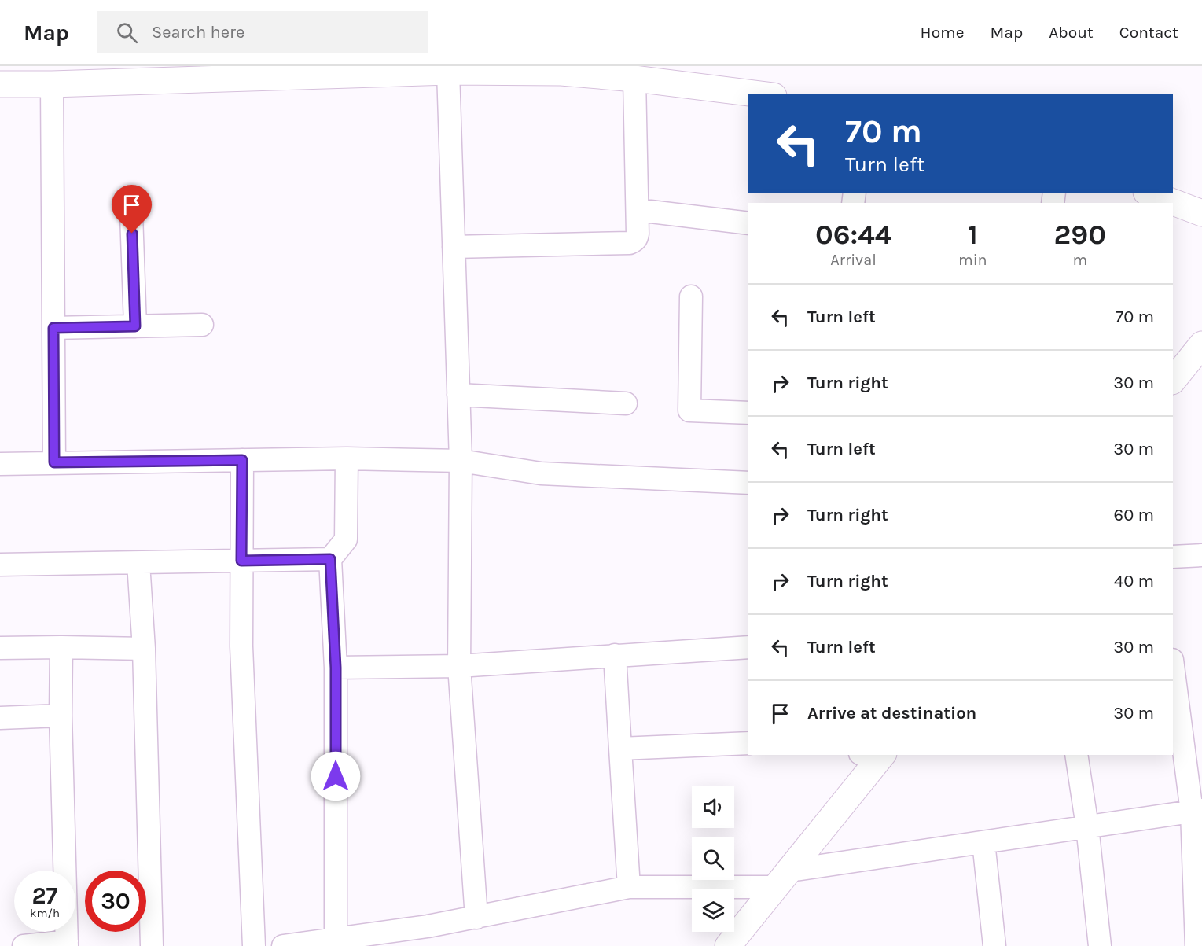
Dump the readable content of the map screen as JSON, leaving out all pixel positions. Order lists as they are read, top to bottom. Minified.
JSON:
{"page":{"header":"Map","search":"Search here","nav":["Home","Map","About","Contact"],"turn":["70 m","Turn left"],"eta":["06:44","Arrival","1","min","290","m"],"list":[{"name":"Turn left","value":"70 m"},{"name":"Turn right","value":"30 m"},{"name":"Turn left","value":"30 m"},{"name":"Turn right","value":"60 m"},{"name":"Turn right","value":"40 m"},{"name":"Turn left","value":"30 m"},{"name":"Arrive at destination","value":"30 m"}],"speed":"27 km/h","limit":"30"}}
